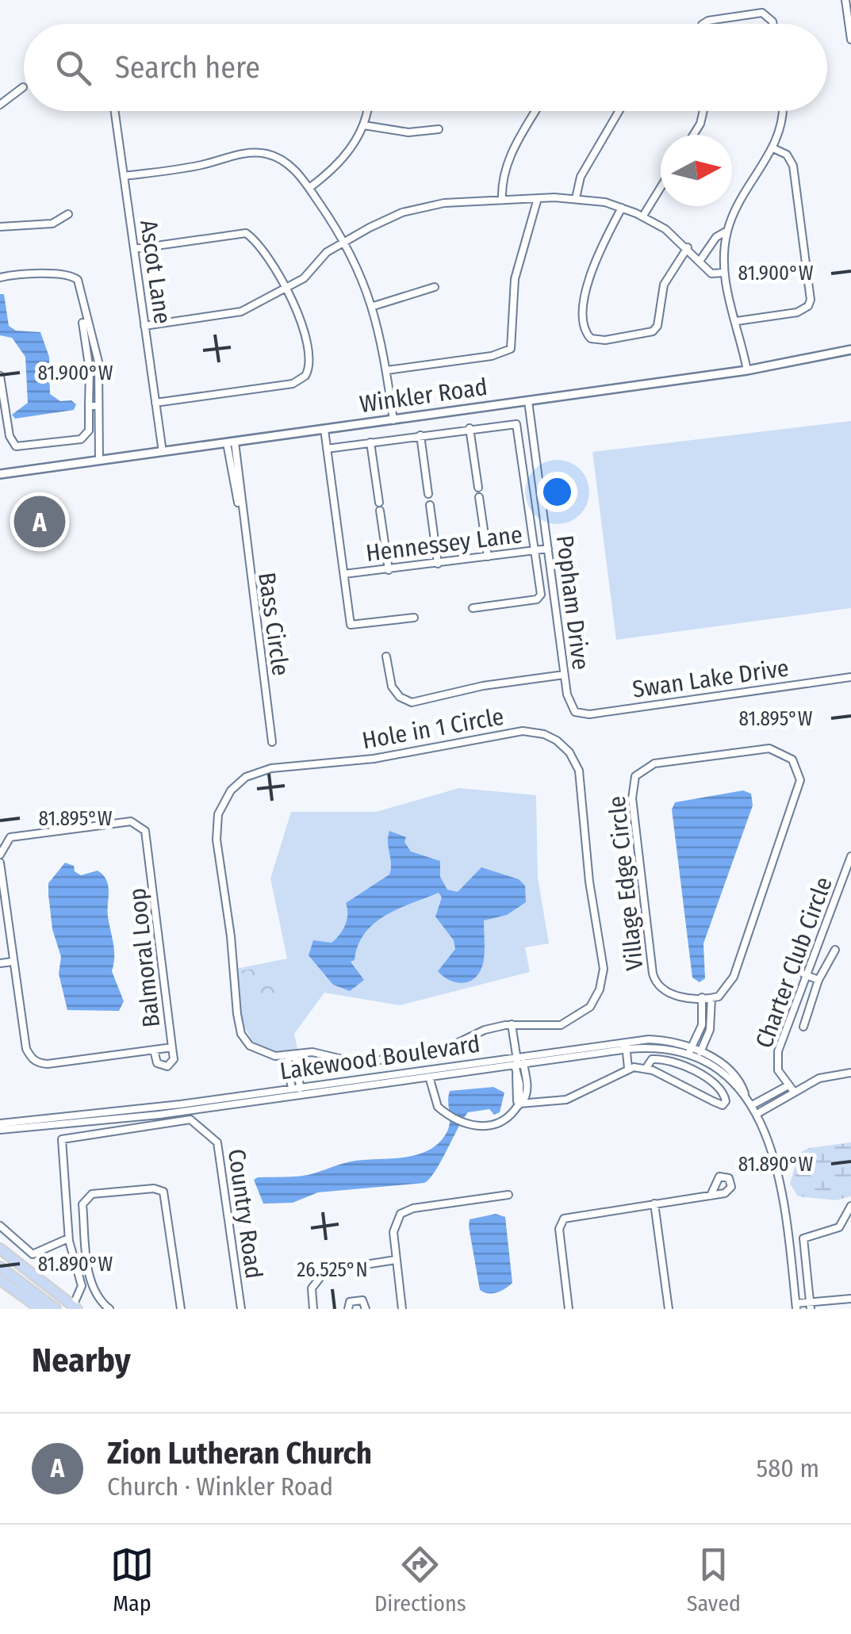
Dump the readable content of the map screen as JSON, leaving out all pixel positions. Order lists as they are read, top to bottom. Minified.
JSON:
{"streets":{"street":["Ascot Lane","Winkler Road","Hennessey Lane","Popham Drive","Bass Circle","Swan Lake Drive","Hole in 1 Circle","Village Edge Circle","Balmoral Loop","Charter Club Circle","Lakewood Boulevard","Country Road"]},"crossings":[["Ascot Lane","Winkler Road"],["Winkler Road","Popham Drive"],["Winkler Road","Bass Circle"],["Hennessey Lane","Popham Drive"],["Popham Drive","Swan Lake Drive"],["Charter Club Circle","Lakewood Boulevard"],["Lakewood Boulevard","Country Road"]],"north":"right","page":{"search":"Search here","pins":"A","heading":"Nearby","list":[{"mark":"A","name":"Zion Lutheran Church","note":"Church · Winkler Road","value":"580 m"}],"nav":["Map","Directions","Saved"]},"coordinates":["81.900°W","81.895°W","81.890°W","26.525°N"]}
